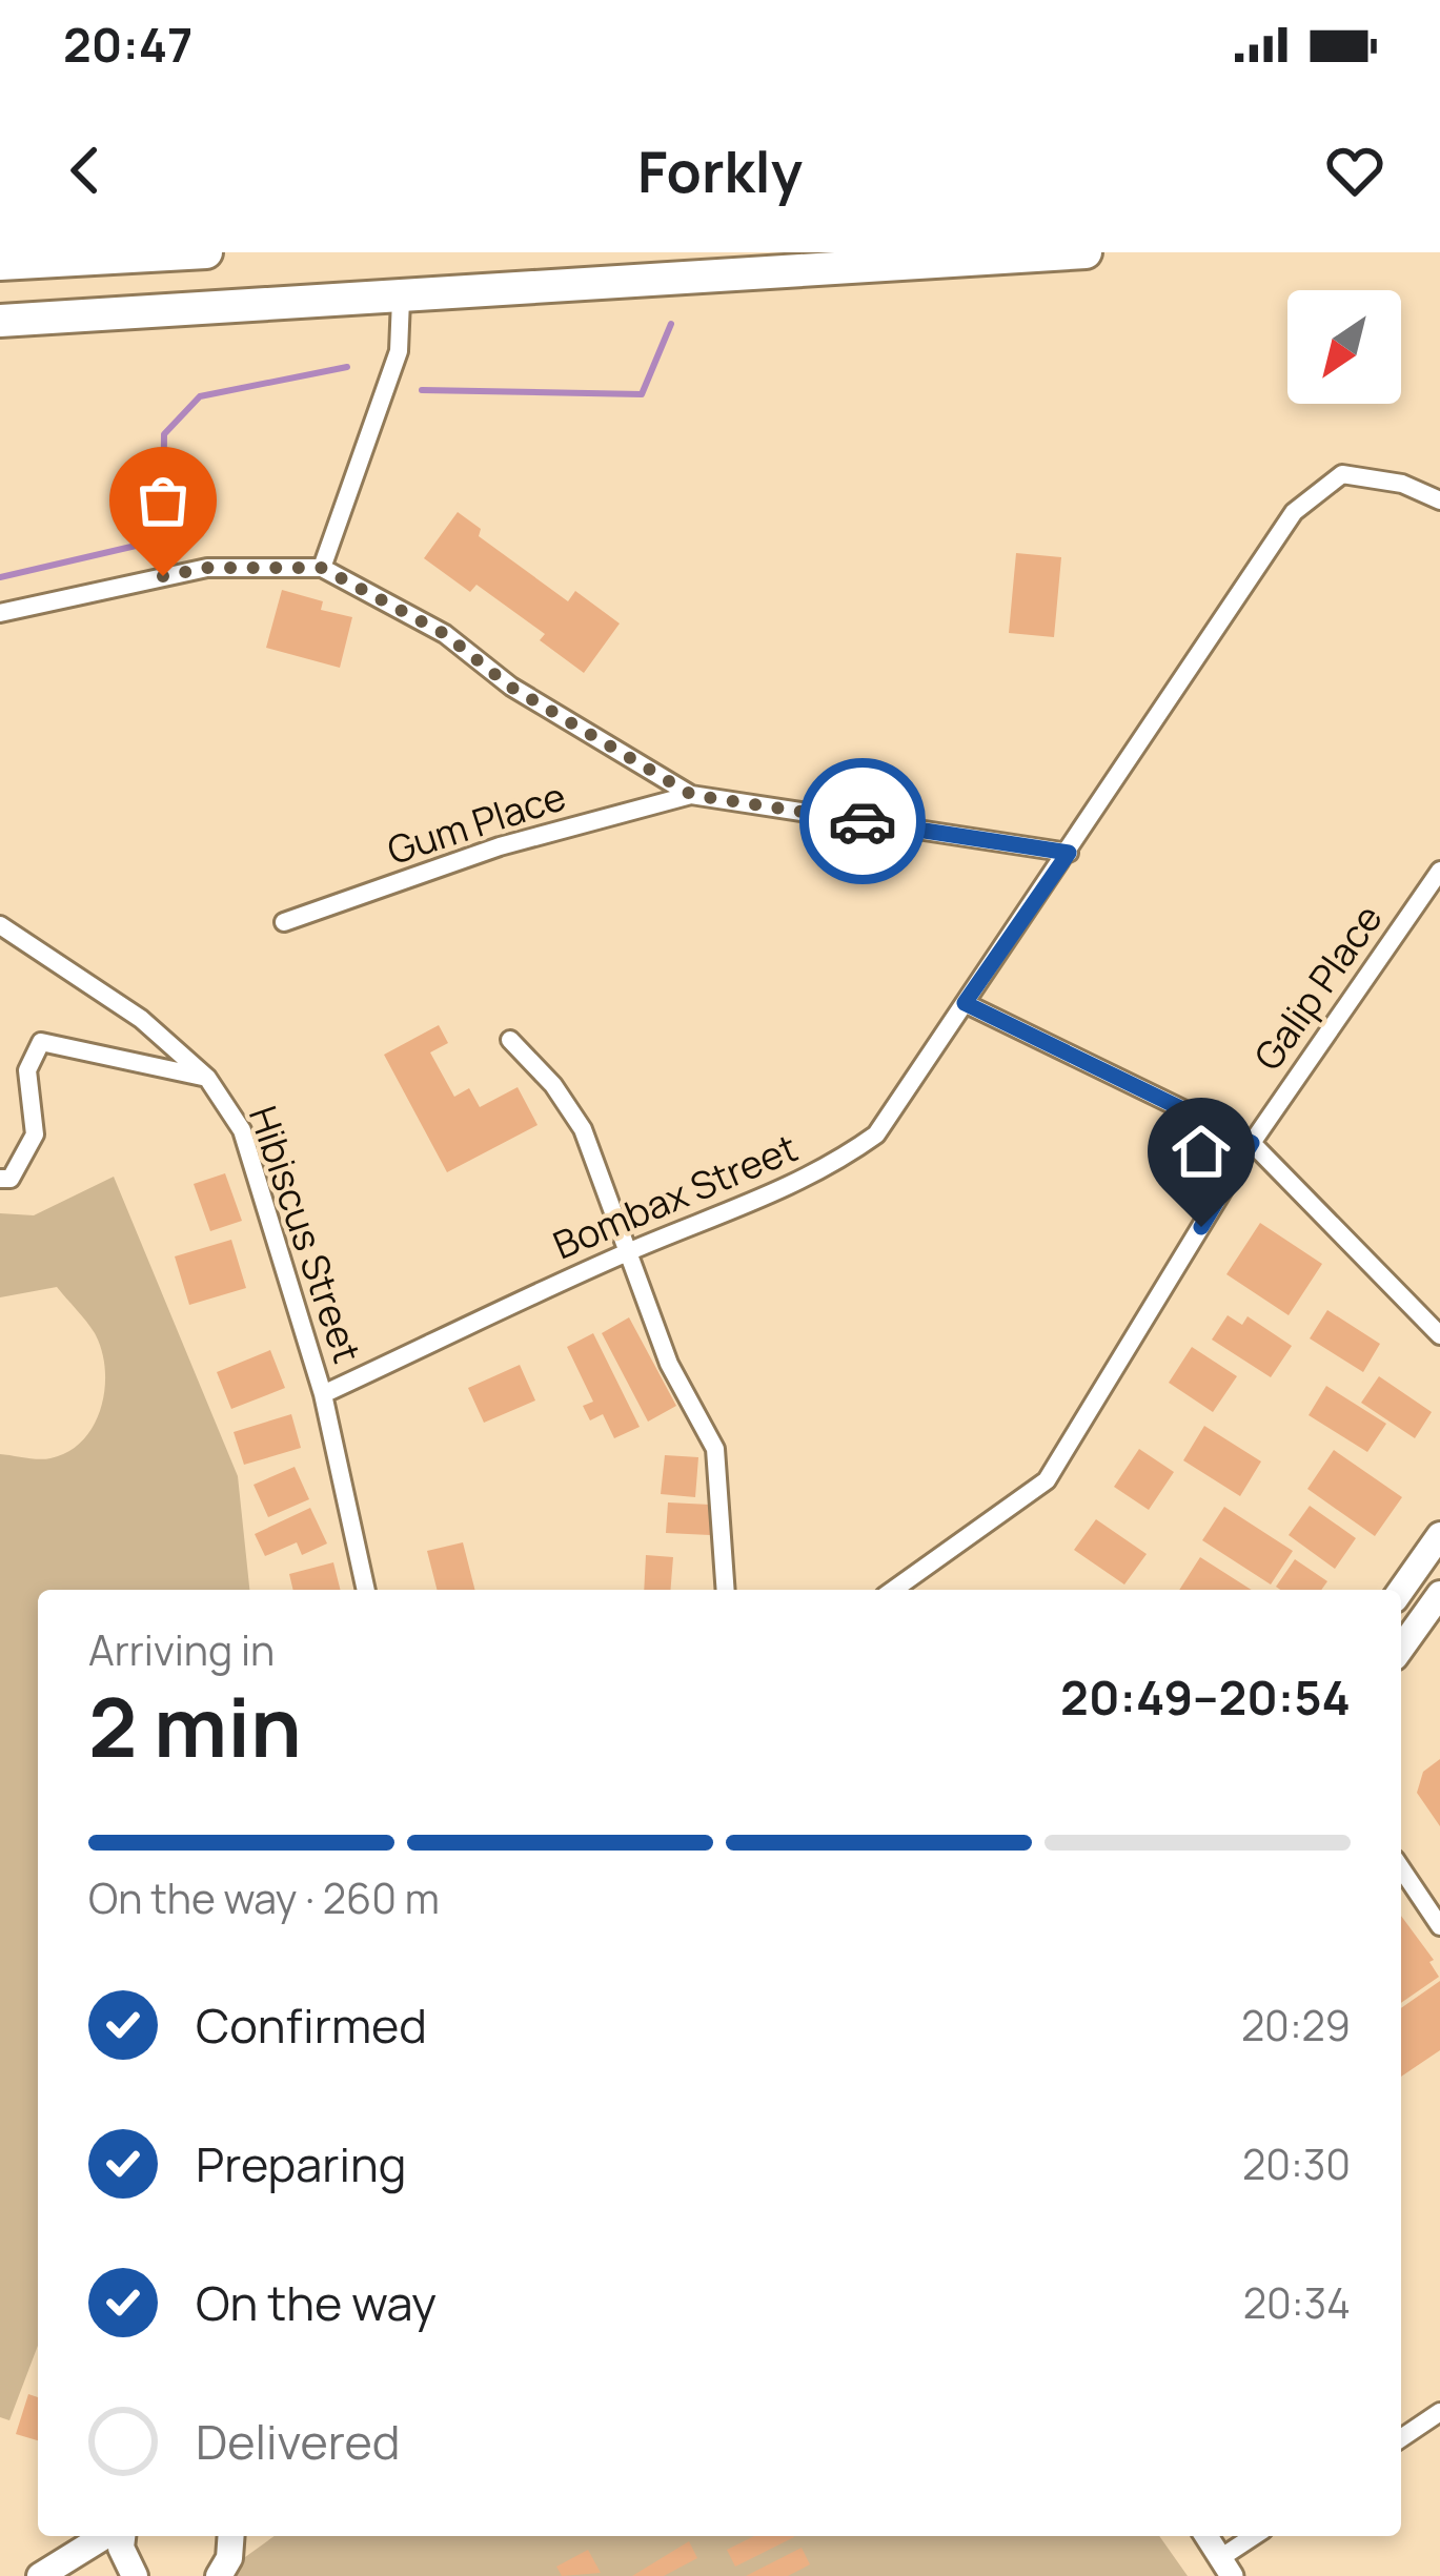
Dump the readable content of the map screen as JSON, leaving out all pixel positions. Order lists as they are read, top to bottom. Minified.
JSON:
{"streets":{"street":["Gum Place","Galip Place","Bombax Street","Hibiscus Street"]},"crossings":[["Bombax Street","Hibiscus Street"]],"north":"bottom left","page":{"status":"20:47","header":"Forkly","heading":["2 min","Arriving in","20:49–20:54"],"bar":"On the way · 260 m","list":[["Confirmed","20:29"],["Preparing","20:30"],["On the way","20:34"],"Delivered"]}}
